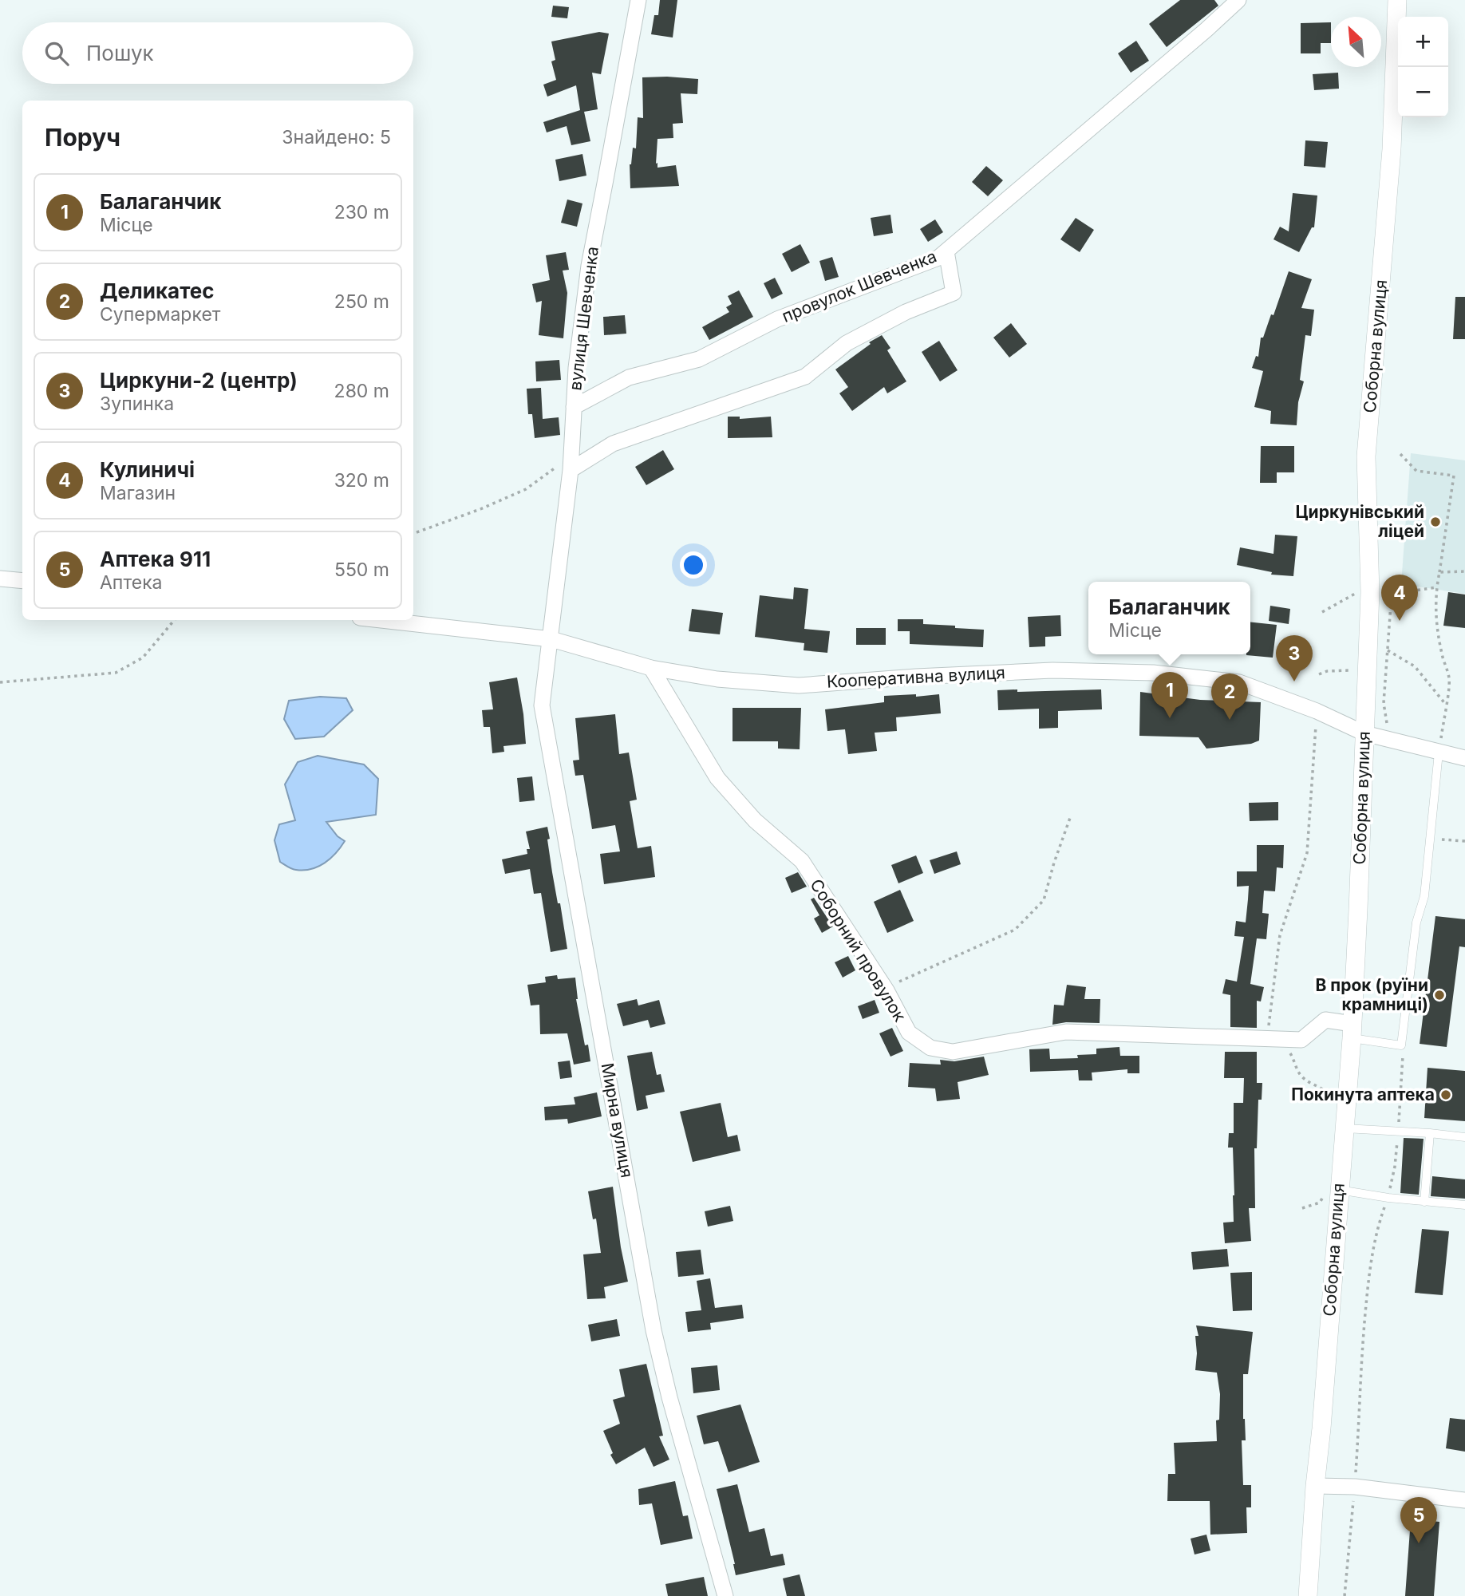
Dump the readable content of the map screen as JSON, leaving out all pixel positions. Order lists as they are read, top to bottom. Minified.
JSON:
{"streets":{"street":["провулок Шевченка","вулиця Шевченка","Соборна вулиця","Кооперативна вулиця","Соборний провулок","Мирна вулиця"]},"crossings":[["провулок Шевченка","вулиця Шевченка"],["вулиця Шевченка","Кооперативна вулиця"],["вулиця Шевченка","Мирна вулиця"],["Соборна вулиця","Кооперативна вулиця"],["Соборна вулиця","Соборний провулок"],["Кооперативна вулиця","Соборний провулок"],["Кооперативна вулиця","Мирна вулиця"]],"places":["Циркунівський ліцей","В прок (руїни крамниці)","Покинута аптека"],"north":"top left","page":{"map_buttons":["+","−"],"search":"Пошук","heading":["Поруч","Знайдено: 5"],"list":[{"mark":"1","name":"Балаганчик","note":"Місце","value":"230 m"},{"mark":"2","name":"Деликатес","note":"Супермаркет","value":"250 m"},{"mark":"3","name":"Циркуни-2 (центр)","note":"Зупинка","value":"280 m"},{"mark":"4","name":"Кулиничі","note":"Магазин","value":"320 m"},{"mark":"5","name":"Аптека 911","note":"Аптека","value":"550 m"}],"pins":["4","3","1","2","5"],"popup":["Балаганчик","Місце"]}}
